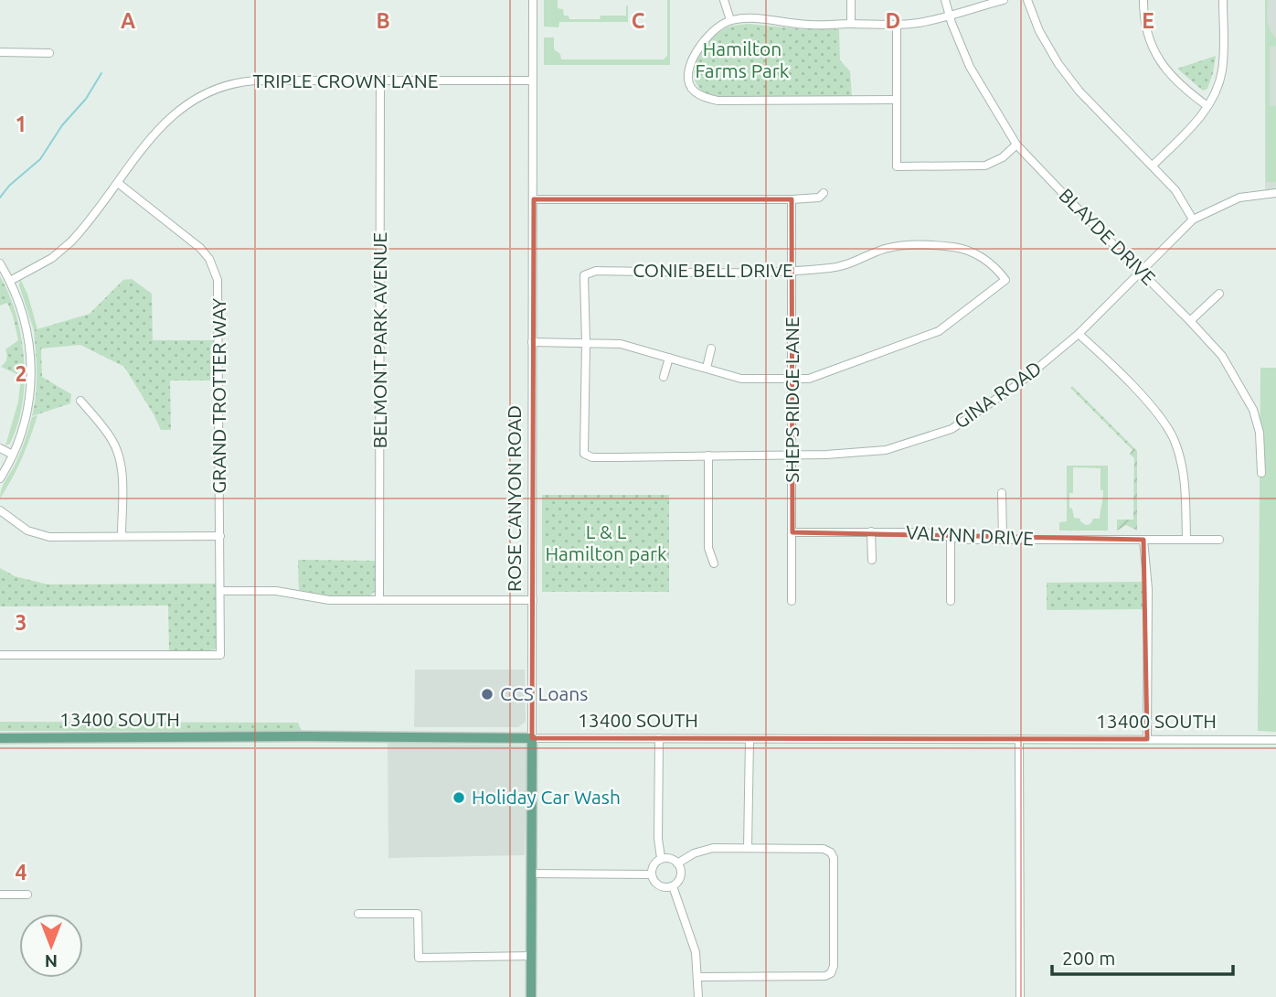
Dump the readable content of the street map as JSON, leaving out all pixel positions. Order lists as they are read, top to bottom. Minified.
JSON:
{"streets":{"main road":["ROSE CANYON ROAD","13400 SOUTH"],"street":["TRIPLE CROWN LANE","BLAYDE DRIVE","CONIE BELL DRIVE","BELMONT PARK AVENUE","GINA ROAD","GRAND TROTTER WAY","SHEPS RIDGE LANE","VALYNN DRIVE"]},"crossings":[["TRIPLE CROWN LANE","BELMONT PARK AVENUE"],["TRIPLE CROWN LANE","GRAND TROTTER WAY"],["TRIPLE CROWN LANE","ROSE CANYON ROAD"],["BLAYDE DRIVE","GINA ROAD"],["CONIE BELL DRIVE","GINA ROAD"],["CONIE BELL DRIVE","SHEPS RIDGE LANE"],["GINA ROAD","SHEPS RIDGE LANE"],["SHEPS RIDGE LANE","VALYNN DRIVE"],["ROSE CANYON ROAD","13400 SOUTH"]],"parks":["Hamilton Farms Park","L & L Hamilton park"],"places":["CCS Loans","Holiday Car Wash"],"scale_bar":"200 m","north":"bottom","grid":{"columns":["A","B","C","D","E"],"rows":["1","2","3","4"]}}
